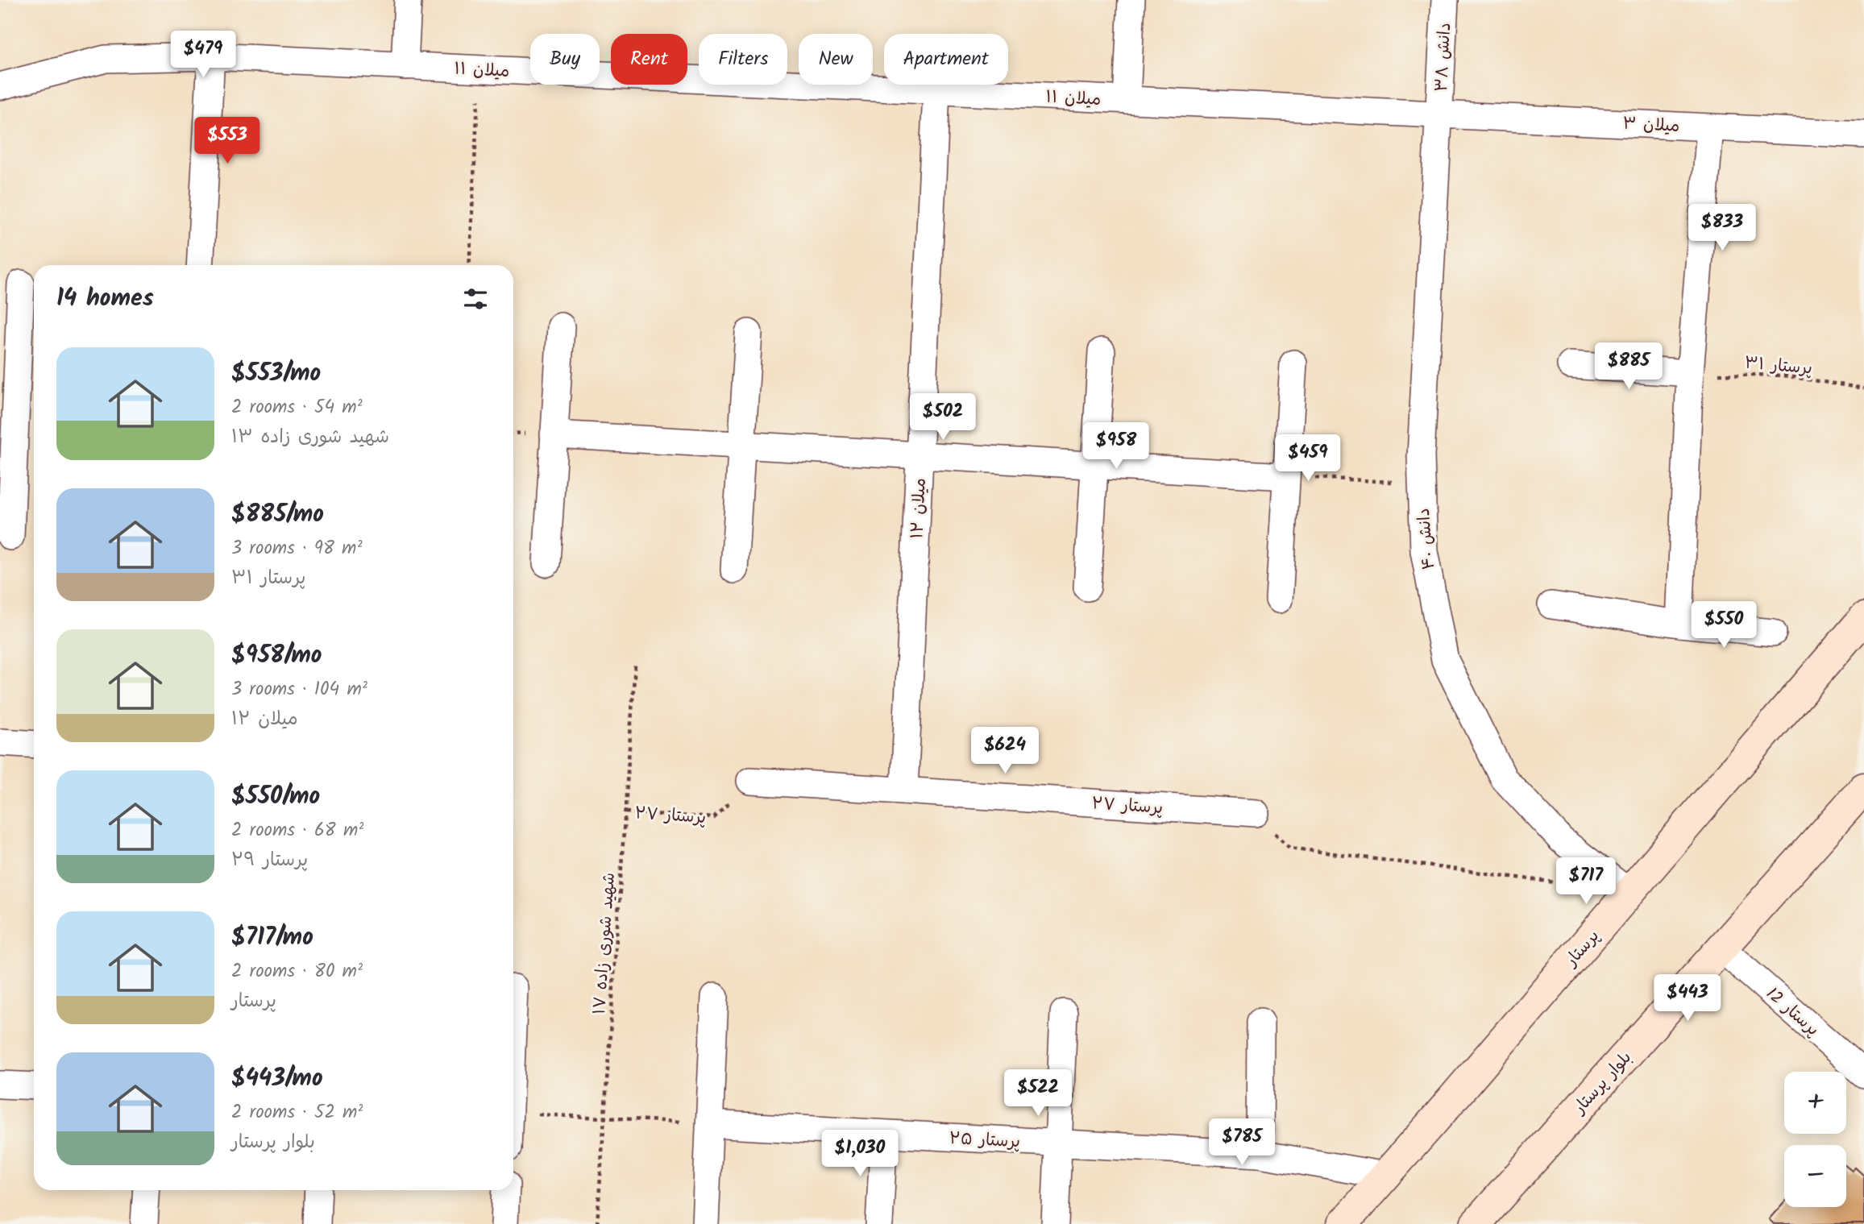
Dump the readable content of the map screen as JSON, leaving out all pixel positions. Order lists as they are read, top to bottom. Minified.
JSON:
{"streets":{"main road":["پرستار","بلوار پرستار"],"street":["دانش ۳۸","میلان ۱۱","میلان ۳","میلان ۱۲","دانش ۴۰","پرستار ۲۷","پرستار 12","پرستار ۲۵"],"path":["پرستار ۳۱","شهید شوری زاده ۱۷"]},"crossings":[["دانش ۳۸","میلان ۱۱"],["دانش ۳۸","میلان ۳"],["دانش ۳۸","دانش ۴۰"],["میلان ۱۱","میلان ۳"],["میلان ۱۱","میلان ۱۲"],["میلان ۱۱","دانش ۴۰"],["میلان ۳","دانش ۴۰"],["میلان ۱۲","پرستار ۲۷"],["دانش ۴۰","پرستار"],["پرستار ۲۷","شهید شوری زاده ۱۷"],["پرستار","پرستار ۲۵"],["پرستار 12","بلوار پرستار"]],"page":{"price":["$479","$553","$833","$885","$502","$958","$459","$550","$624","$717","$443","$522","$785","$1,030"],"chip":["Buy","Rent","Filters","New","Apartment"],"heading":"14 homes","list":[{"name":"$553/mo","note":"2 rooms · 54 m² · شهید شوری زاده ۱۳"},{"name":"$885/mo","note":"3 rooms · 98 m² · پرستار ۳‍۱"},{"name":"$958/mo","note":"3 rooms · 104 m² · میلان ۱۲"},{"name":"$550/mo","note":"2 rooms · 68 m² · پرستار ۲۹"},{"name":"$717/mo","note":"2 rooms · 80 m² · پرستار"},{"name":"$443/mo","note":"2 rooms · 52 m² · بلوار پرستار"}],"map_buttons":["+","−"]}}
